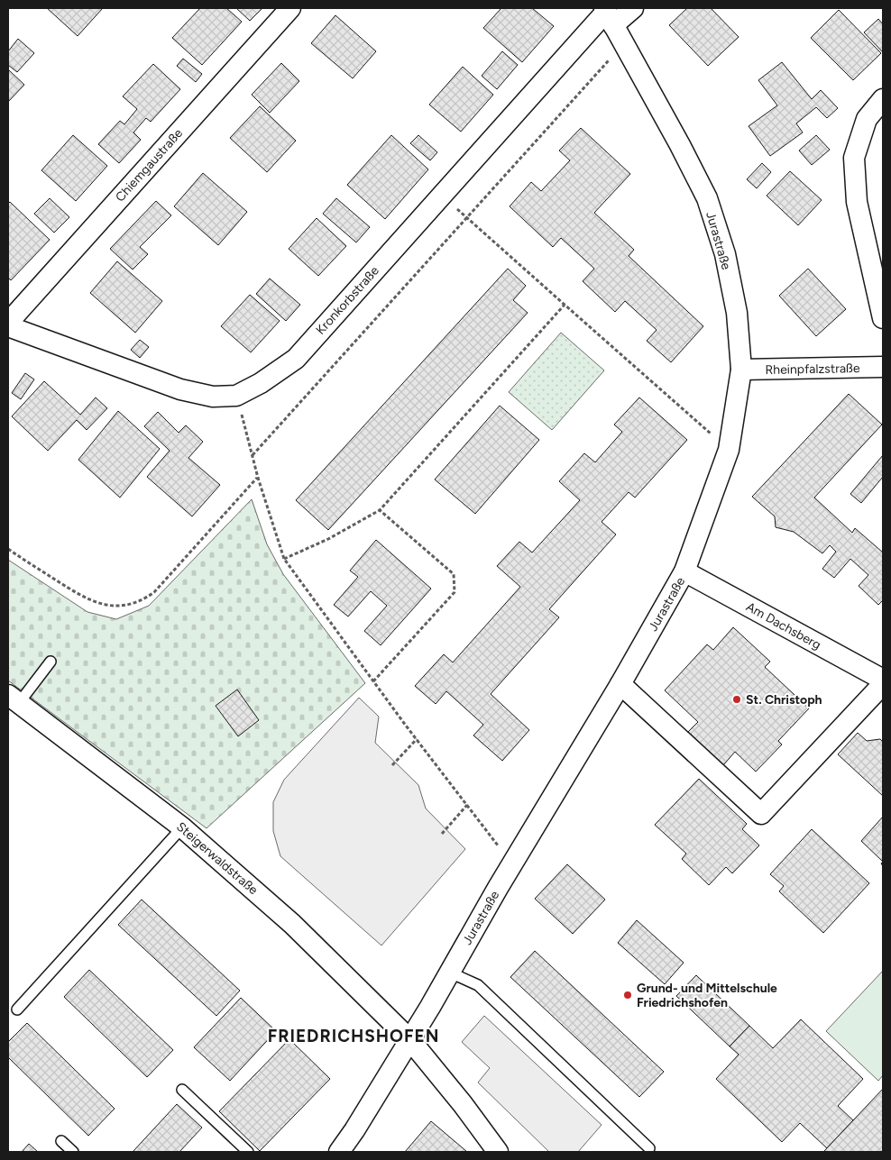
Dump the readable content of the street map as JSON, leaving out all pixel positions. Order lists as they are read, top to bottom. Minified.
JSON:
{"streets":{"street":["Chiemgaustraße","Jurastraße","Kronkorbstraße","Rheinpfalzstraße","Am Dachsberg","Steigerwaldstraße"]},"crossings":[["Chiemgaustraße","Kronkorbstraße"],["Jurastraße","Kronkorbstraße"],["Jurastraße","Rheinpfalzstraße"],["Jurastraße","Am Dachsberg"],["Jurastraße","Steigerwaldstraße"]],"districts":["FRIEDRICHSHOFEN"],"places":["St. Christoph","Grund- und Mittelschule Friedrichshofen"]}
